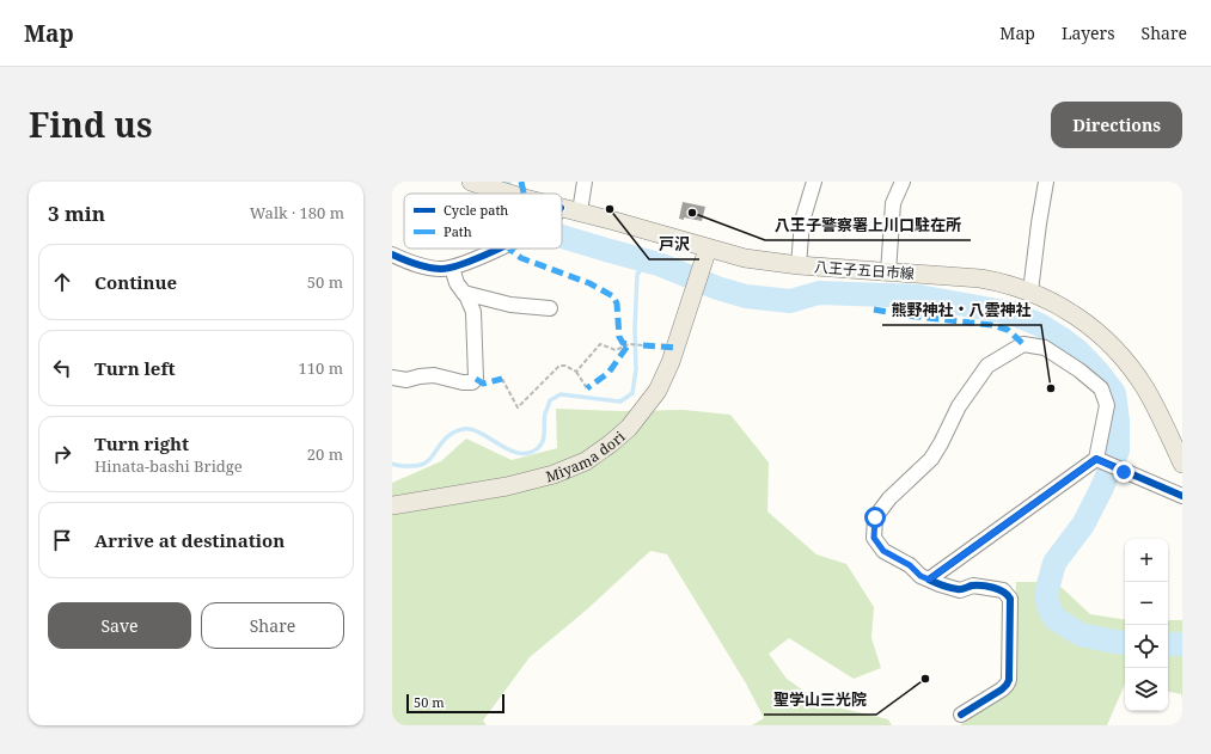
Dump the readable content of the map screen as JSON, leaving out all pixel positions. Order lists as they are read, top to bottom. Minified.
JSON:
{"streets":{"main road":["八王子五日市線","Miyama dori"]},"crossings":[["八王子五日市線","Miyama dori"]],"places":["戸沢","八王子警察署上川口駐在所","熊野神社・八雲神社","聖学山三光院"],"legend":["Cycle path","Path"],"scale_bar":"50 m","page":{"header":"Map","nav":["Map","Layers","Share"],"title":"Find us","buttons":["Directions",["Save","Share"]],"heading":["3 min","Walk · 180 m"],"list":[["Continue","50 m"],["Turn left","110 m"],["Turn right","Hinata-bashi Bridge","20 m"],"Arrive at destination"],"map_buttons":["+","−"],"scale":"50 m"}}
